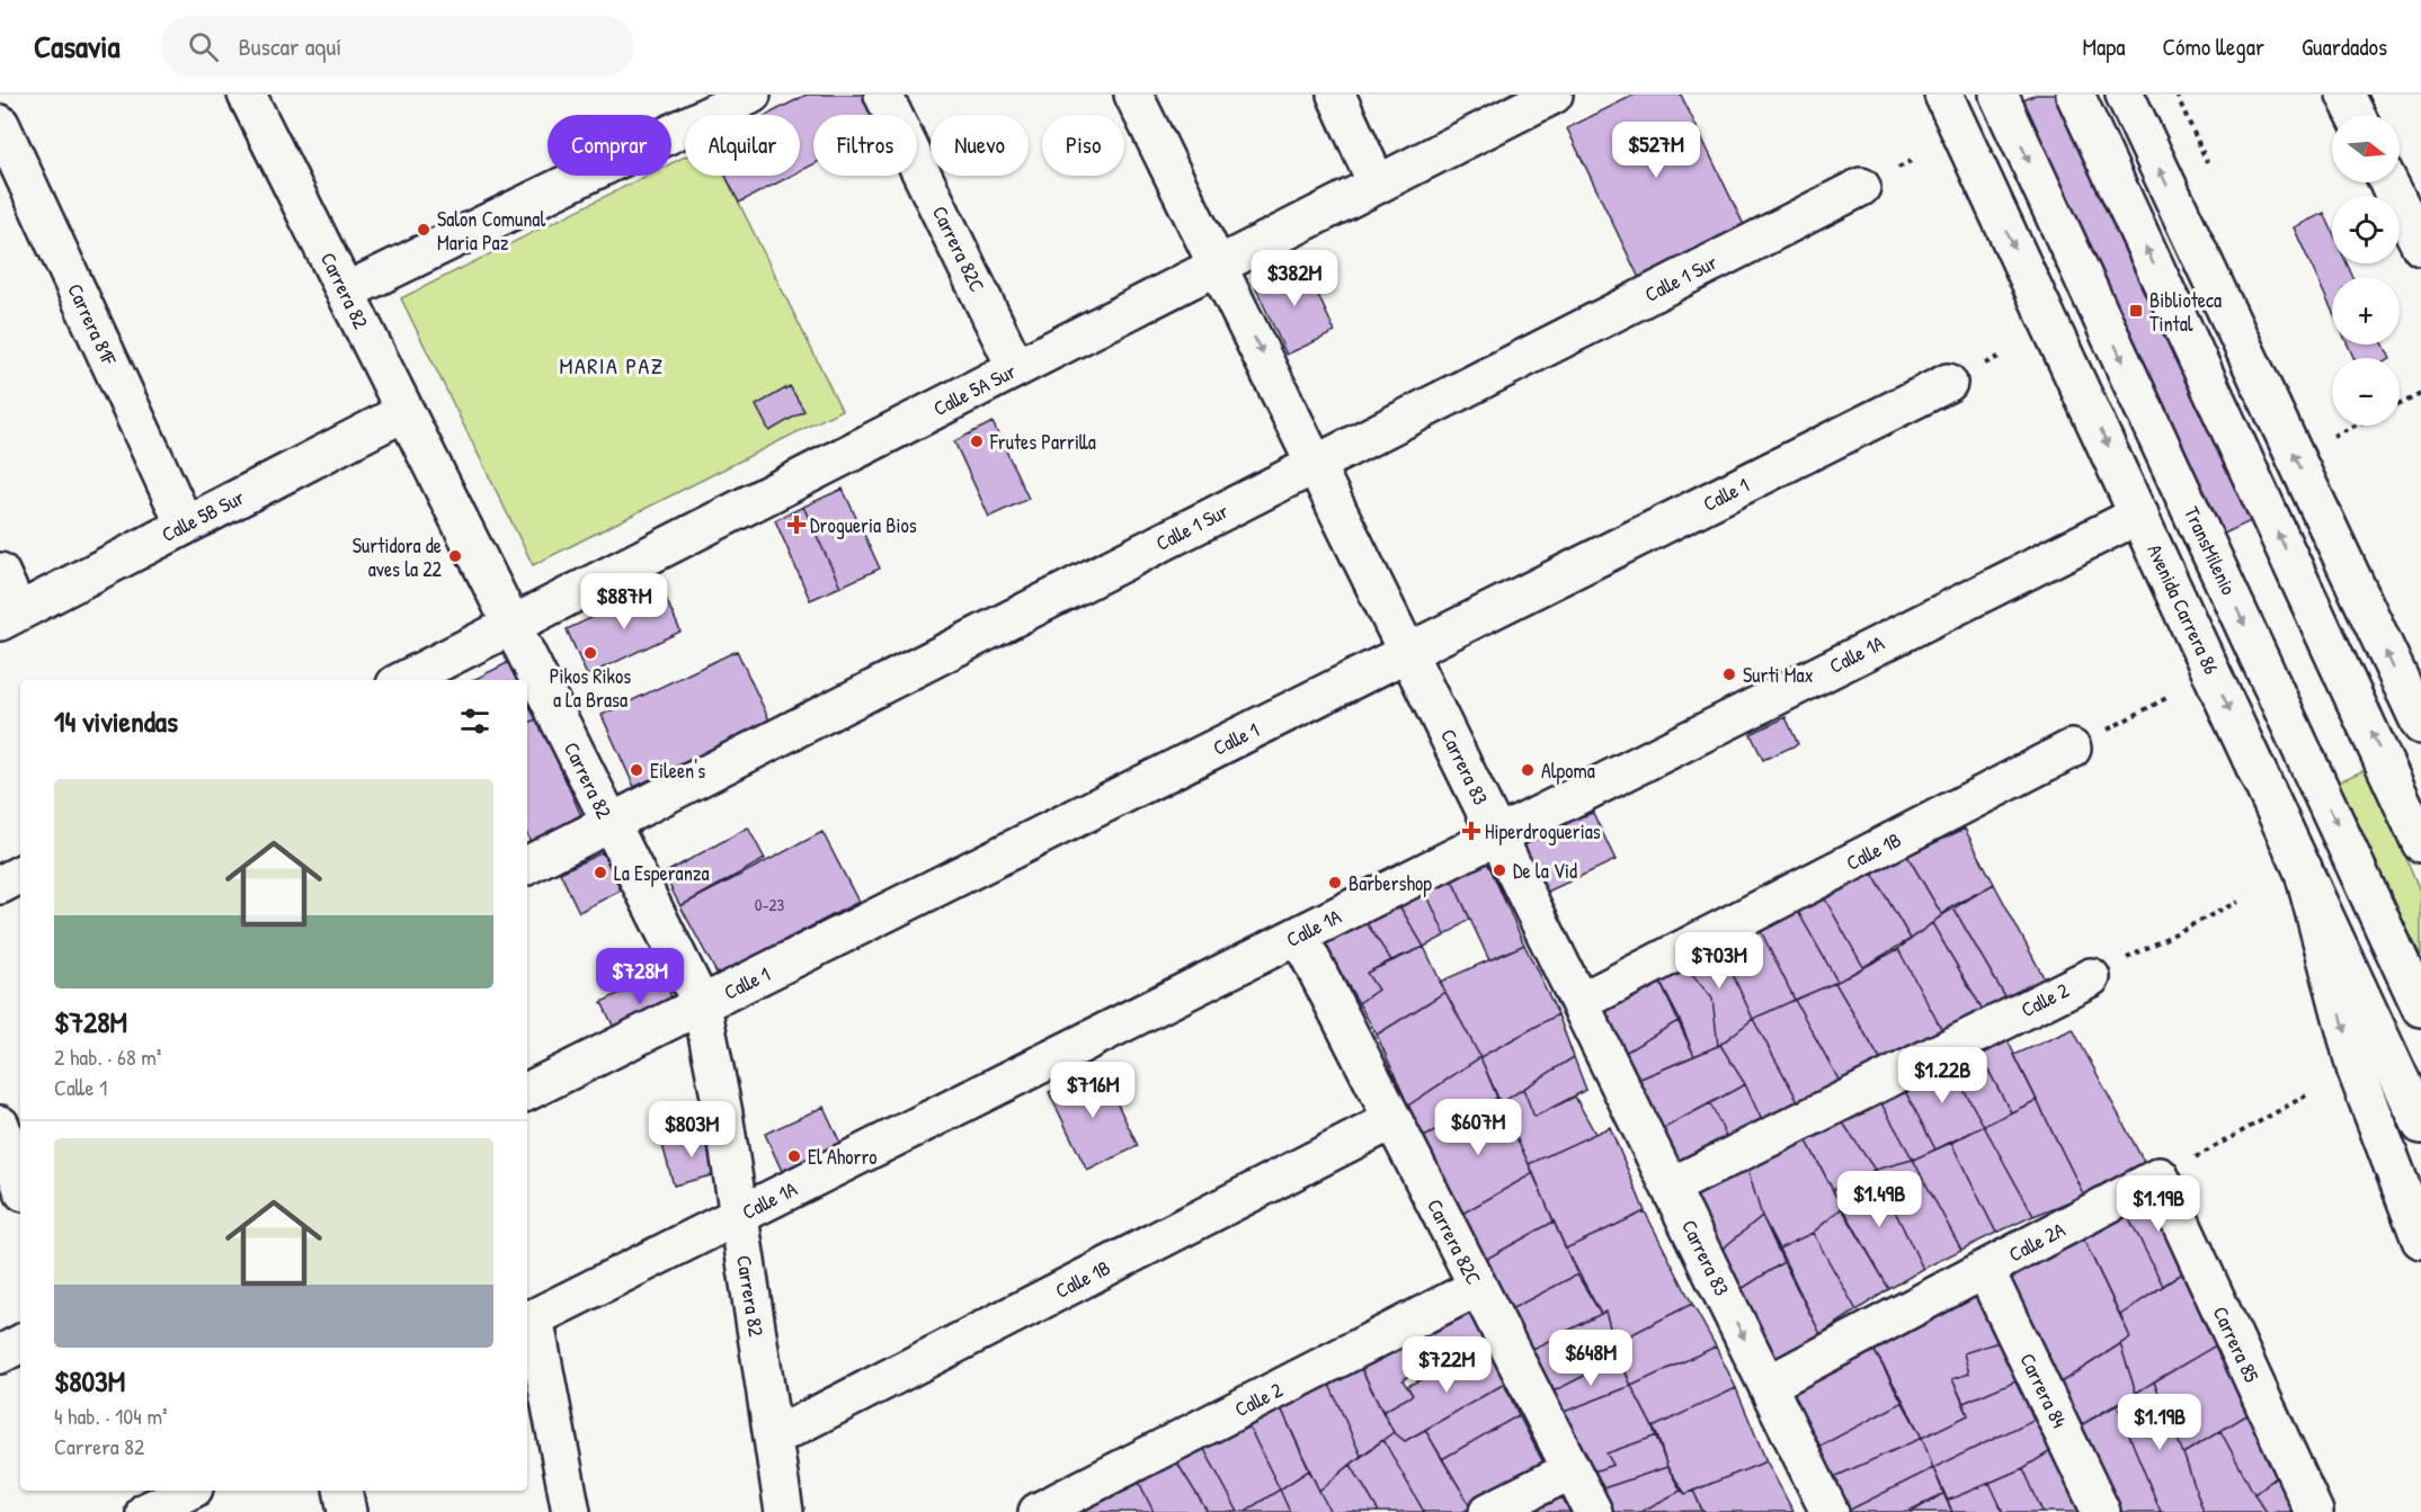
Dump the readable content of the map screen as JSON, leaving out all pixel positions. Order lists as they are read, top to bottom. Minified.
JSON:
{"streets":{"main road":["Carrera 82C","Calle 1 Sur","Carrera 82","Carrera 81F","Calle 5A Sur","Calle 1","Calle 5B Sur","TransMilenio","Avenida Carrera 86","Calle 1A","Carrera 83","Calle 1B","Calle 2","Calle 2A","Carrera 85","Carrera 84"]},"crossings":[["Carrera 82C","Calle 5A Sur"],["Carrera 82C","Calle 1A"],["Carrera 82C","Calle 1B"],["Carrera 82C","Calle 2"],["Calle 1 Sur","Carrera 82"],["Calle 1 Sur","Carrera 83"],["Carrera 82","Calle 5A Sur"],["Carrera 82","Calle 1"],["Carrera 82","Calle 5B Sur"],["Carrera 82","Calle 1A"],["Carrera 82","Calle 1B"],["Carrera 81F","Calle 5B Sur"],["Calle 5A Sur","Carrera 83"],["Calle 1","Carrera 83"],["Avenida Carrera 86","Calle 1A"],["Calle 1A","Carrera 83"],["Carrera 83","Calle 1B"],["Carrera 83","Calle 2"],["Carrera 83","Calle 2A"],["Calle 2A","Carrera 85"],["Calle 2A","Carrera 84"]],"districts":["MARIA PAZ"],"places":{"other":["Salon Comunal Maria Paz","Frutes Parrilla","Surtidora de aves la 22","Pikos Rikos a La Brasa","Surti Max","Eileen's","Alpoma","De la Vid","La Esperanza","Barbershop","El Ahorro"],"transit":["Biblioteca Tintal"],"health":["Drogueria Bios","Hiperdroguerias"]},"house_numbers":["0-23"],"north":"right","page":{"header":"Casavia","search":"Buscar aquí","nav":["Mapa","Cómo llegar","Guardados"],"map_buttons":["+","−"],"chip":["Comprar","Alquilar","Filtros","Nuevo","Piso"],"price":["$527M","$382M","$887M","$703M","$728M","$1.22B","$716M","$607M","$803M","$1.49B","$1.19B","$648M","$722M","$1.19B"],"heading":"14 viviendas","list":[{"name":"$728M","note":"2 hab. · 68 m² · Calle 1"},{"name":"$803M","note":"4 hab. · 104 m² · Carrera 82"}]}}
